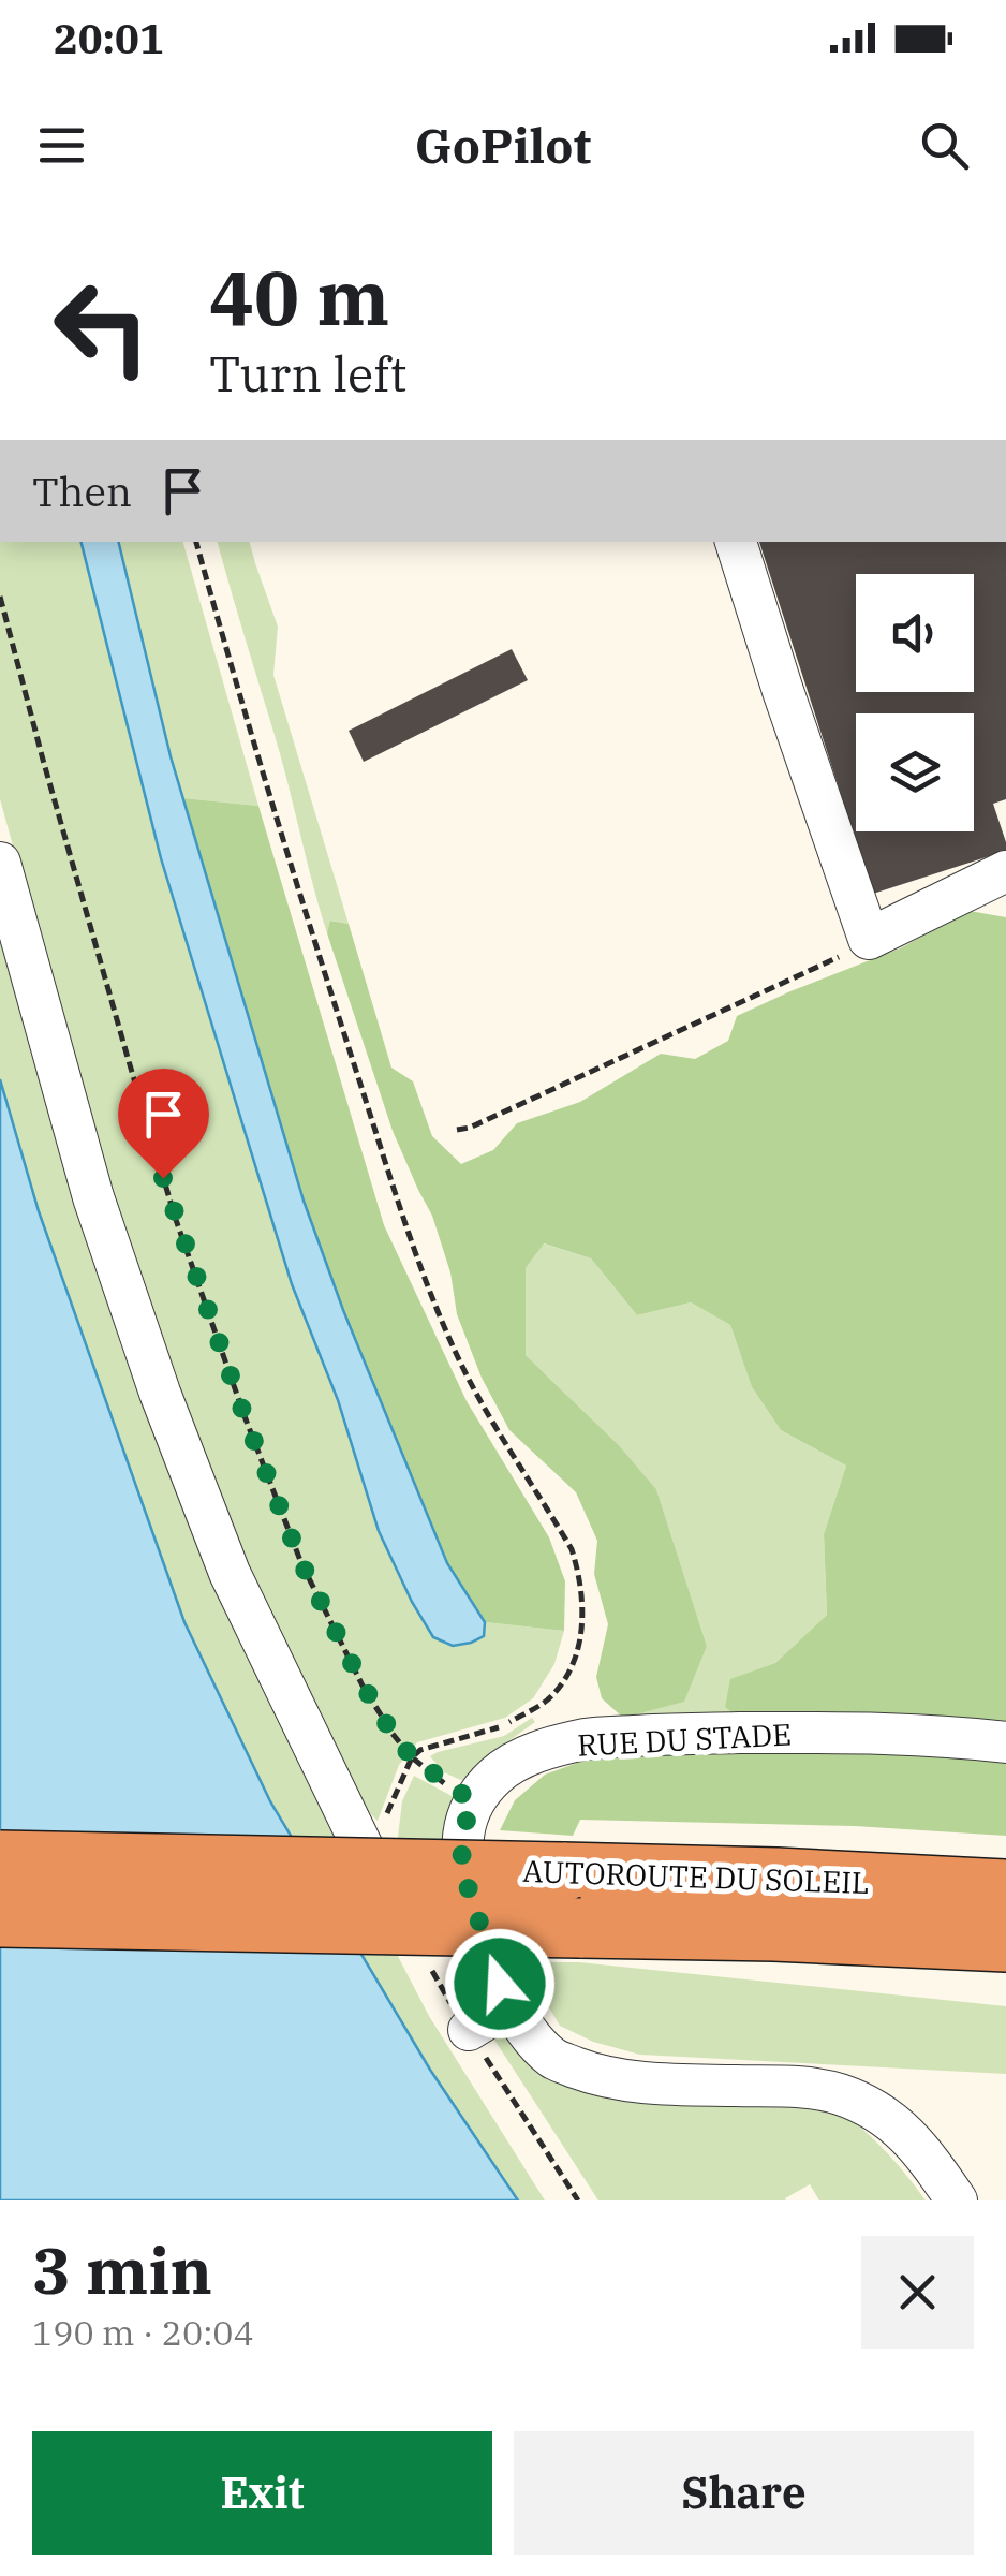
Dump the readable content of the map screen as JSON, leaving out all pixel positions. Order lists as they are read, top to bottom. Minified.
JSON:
{"streets":{"highway":["AUTOROUTE DU SOLEIL"],"street":["RUE DU STADE"]},"page":{"status":"20:01","header":"GoPilot","turn":["40 m","Turn left"],"then":"Then","heading":["3 min","190 m · 20:04"],"buttons":["Exit","Share"]}}
